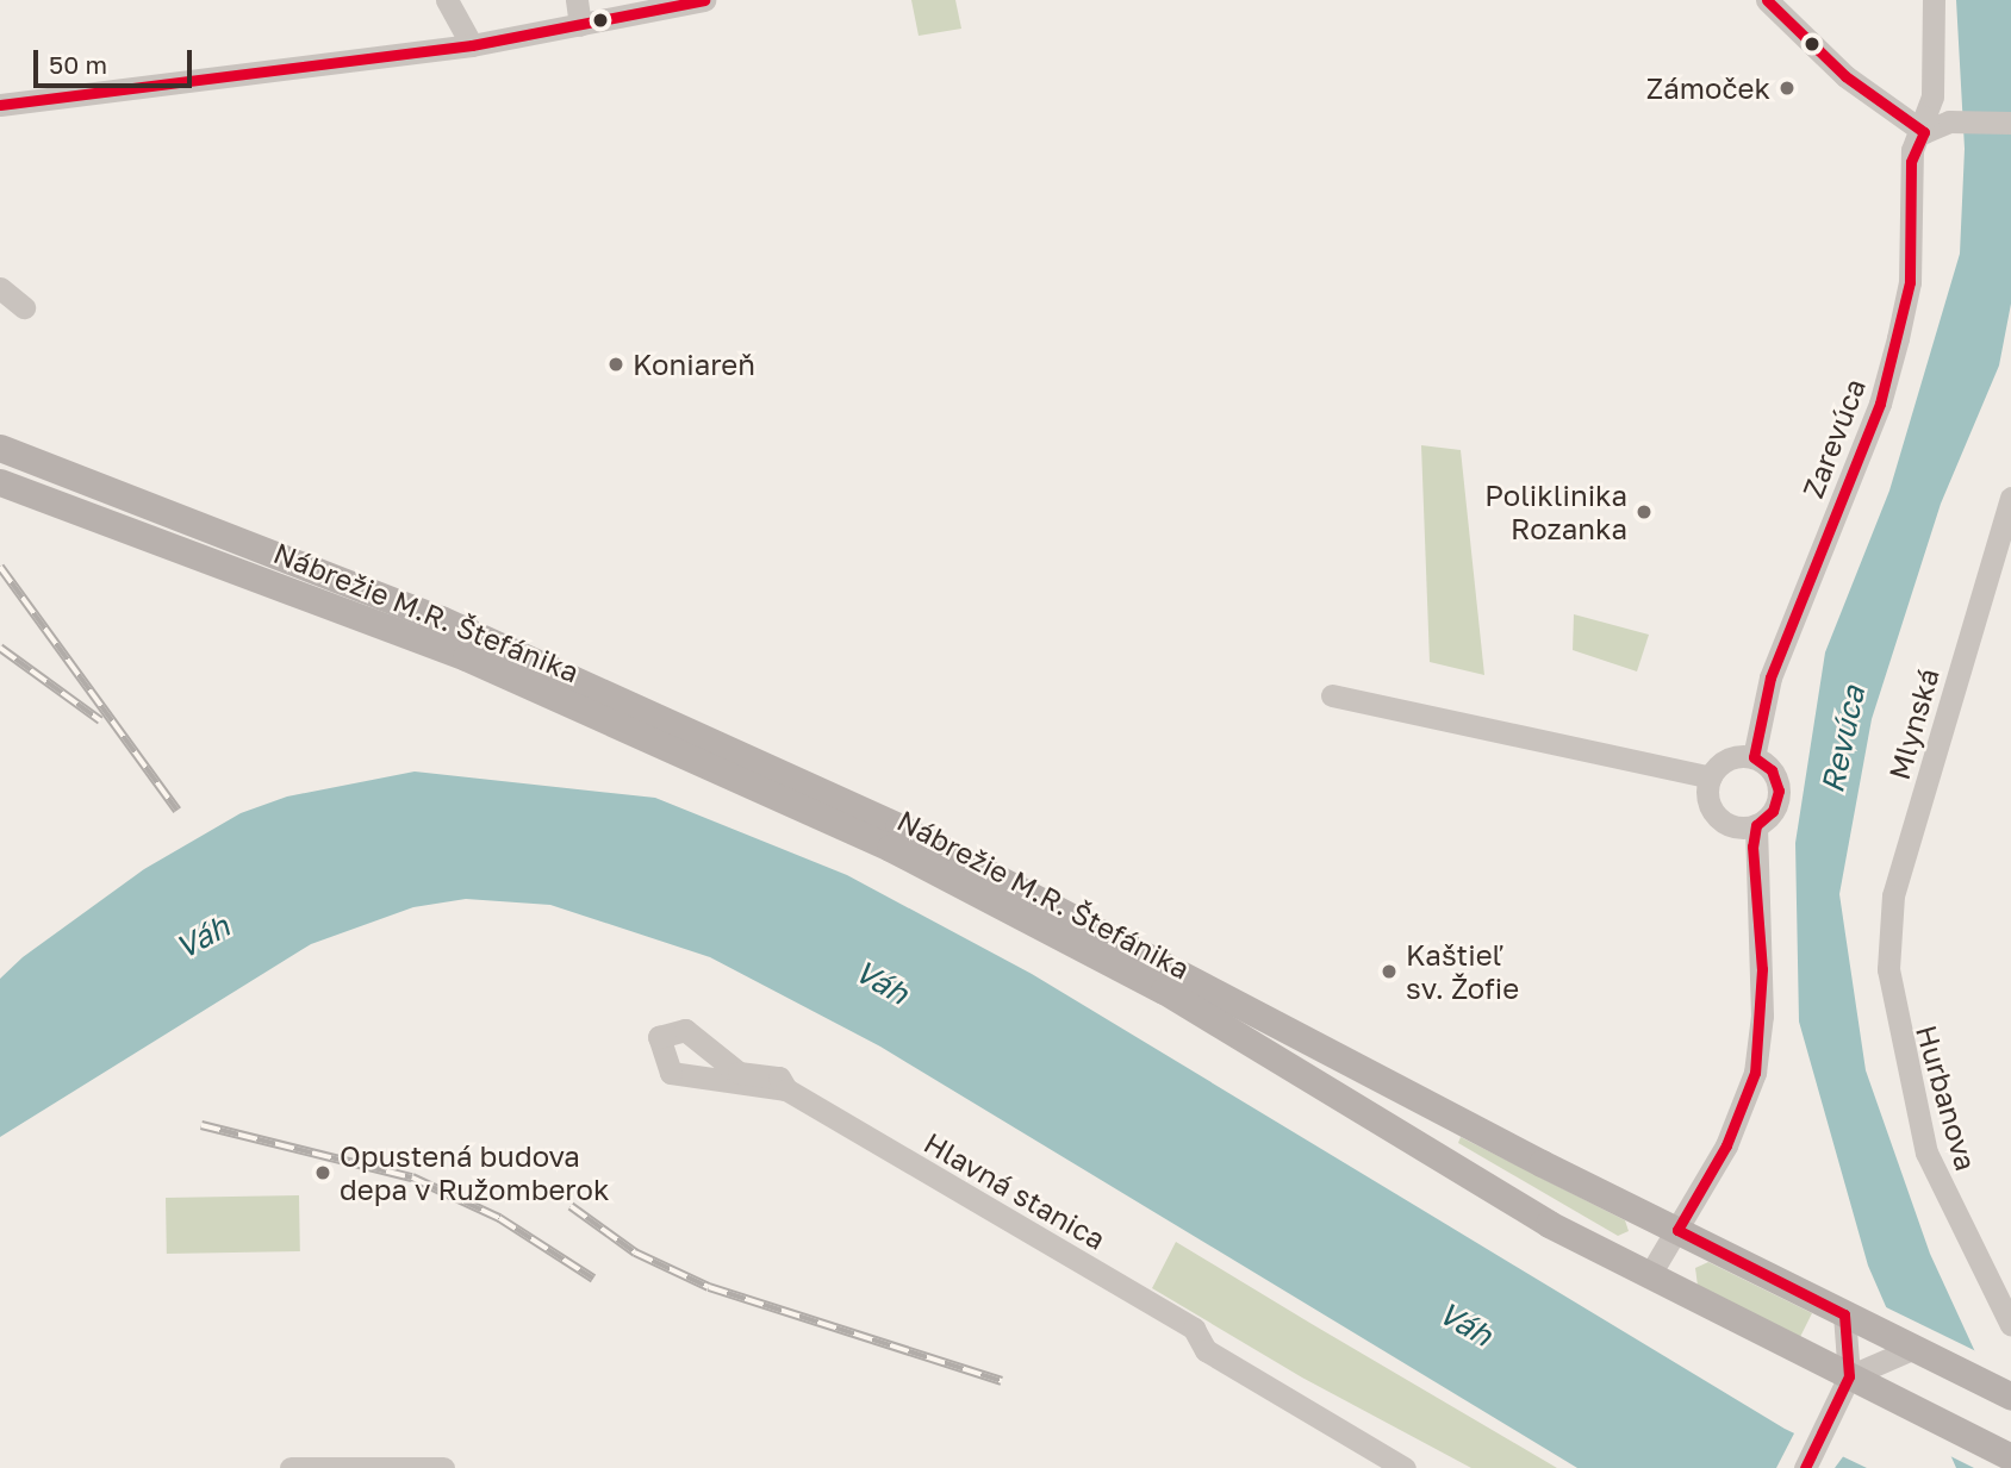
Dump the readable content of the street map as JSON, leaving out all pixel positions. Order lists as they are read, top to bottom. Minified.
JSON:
{"streets":{"main road":["Nábrežie M.R. Štefánika"],"street":["Zarevúca","Mlynská","Hurbanova","Hlavná stanica"]},"crossings":[["Mlynská","Hurbanova"]],"water":["Revúca","Váh"],"places":["Zámoček","Koniareň","Poliklinika Rozanka","Kaštieľ sv. Žofie","Opustená budova depa v Ružomberok"],"scale_bar":"50 m"}
